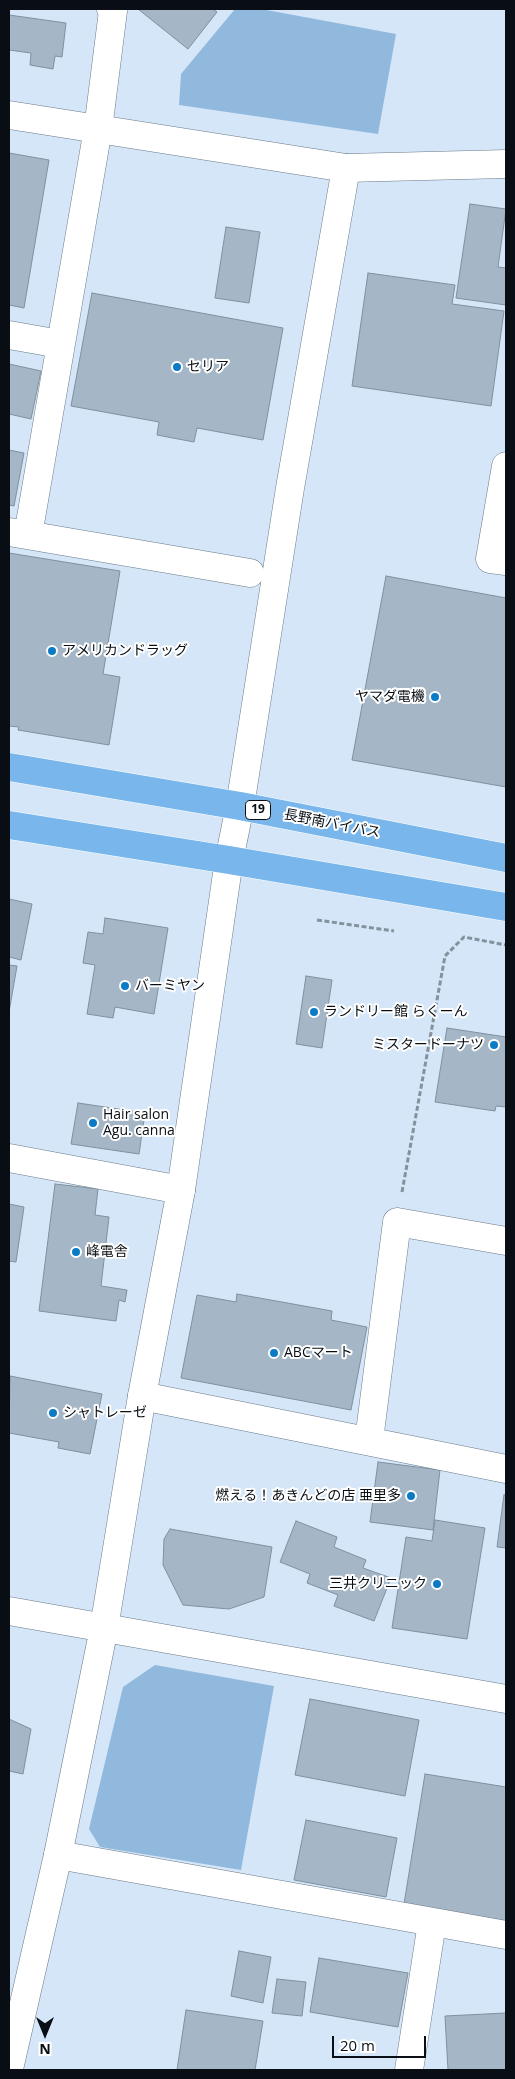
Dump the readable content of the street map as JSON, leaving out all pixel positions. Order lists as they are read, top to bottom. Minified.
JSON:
{"streets":{"highway":["19","長野南バイパス"]},"places":["セリア","アメリカンドラッグ","ヤマダ電機","バーミヤン","ランドリー館 らくーん","ミスタードーナツ","Hair salon Agu. canna","峰電舎","ABCマート","シャトレーゼ","燃える！あきんどの店 亜里多","三井クリニック"],"scale_bar":"20 m","north":"bottom"}
